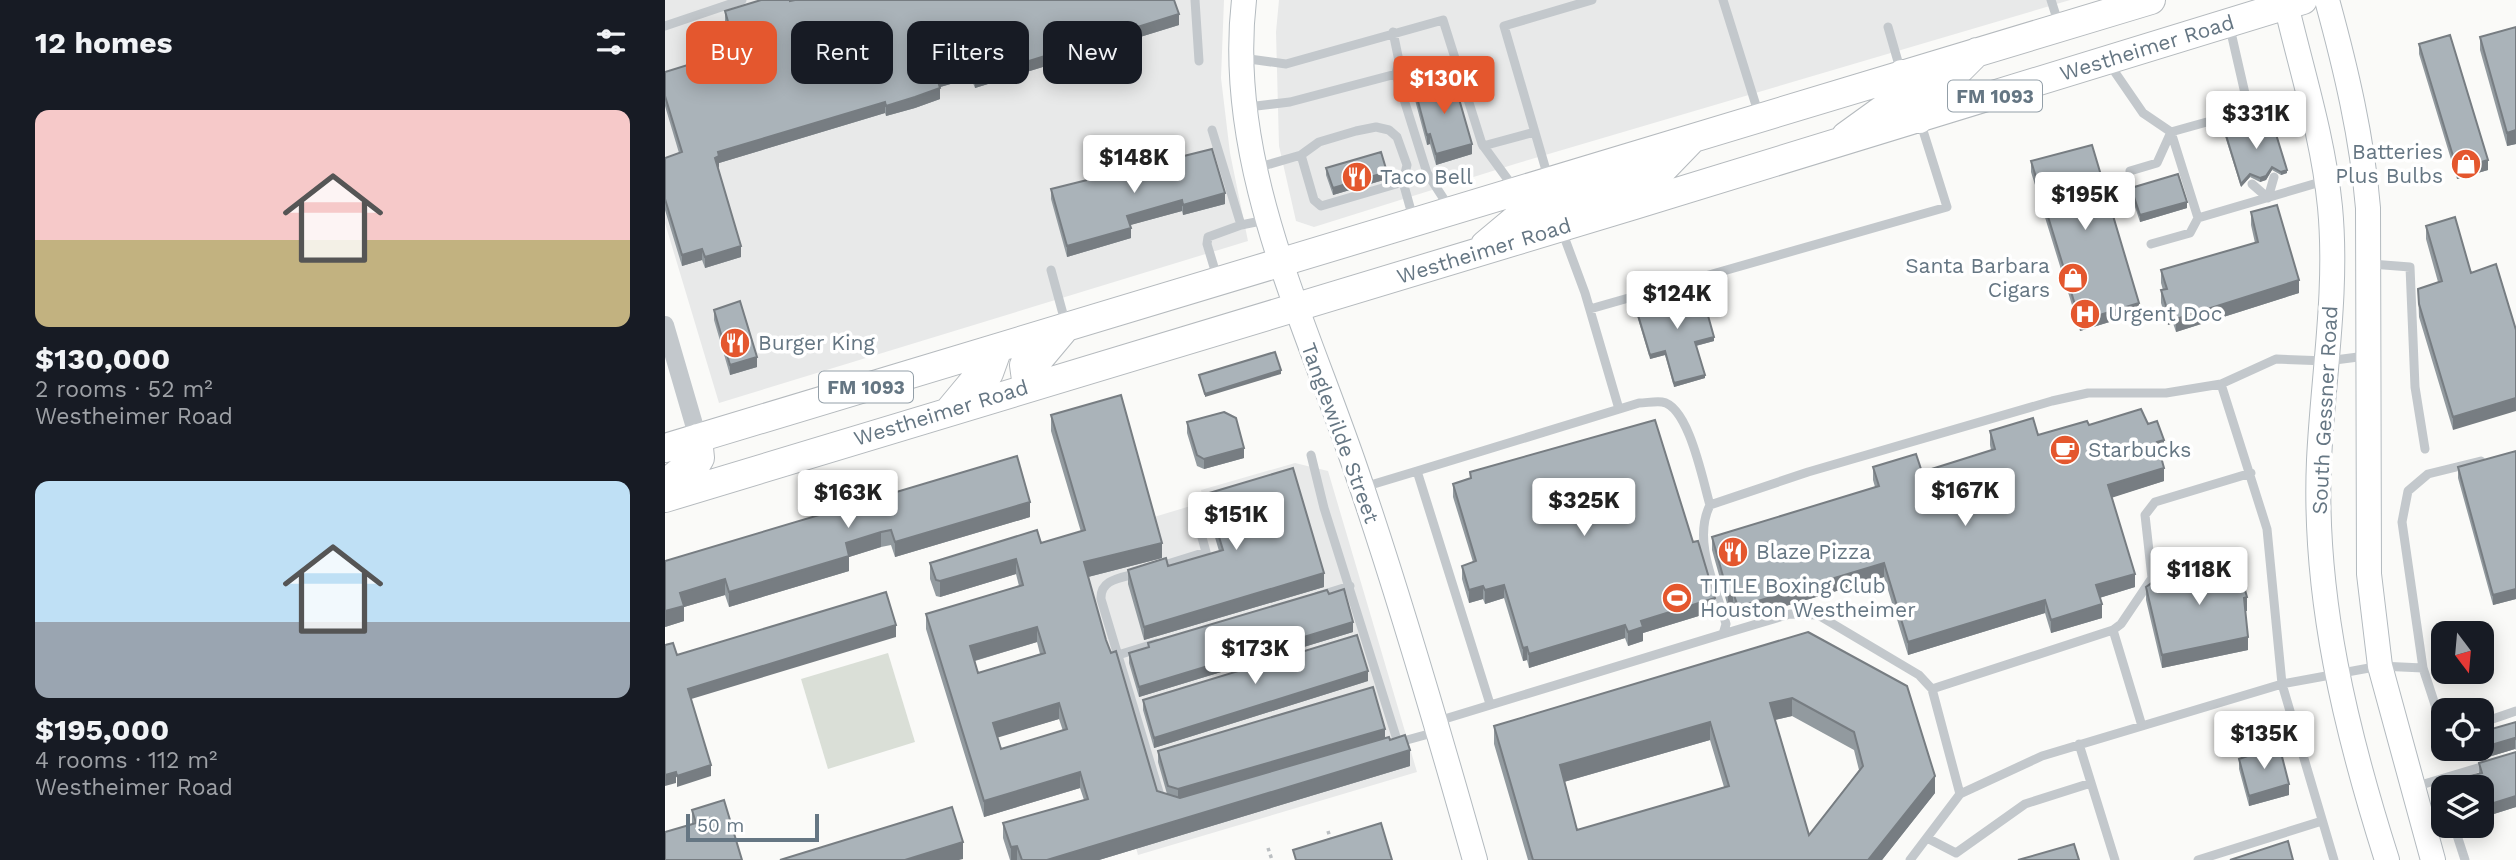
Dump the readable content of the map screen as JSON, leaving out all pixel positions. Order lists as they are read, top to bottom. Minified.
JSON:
{"streets":{"main road":["Westheimer Road","FM 1093","South Gessner Road","Tanglewilde Street"]},"crossings":[["Westheimer Road","South Gessner Road"],["Westheimer Road","Tanglewilde Street"],["FM 1093","Tanglewilde Street"]],"places":{"shop":["Batteries Plus Bulbs","Santa Barbara Cigars"],"restaurant":["Taco Bell","Burger King","Blaze Pizza"],"hospital":["Urgent Doc"],"cafe":["Starbucks"],"sports":["TITLE Boxing Club Houston Westheimer"]},"scale_bar":"50 m","north":"bottom","page":{"heading":"12 homes","chip":["Buy","Rent","Filters","New"],"price":["$130K","$331K","$148K","$195K","$124K","$167K","$163K","$325K","$151K","$118K","$173K","$135K"],"list":[{"name":"$130,000","note":"2 rooms · 52 m² · Westheimer Road"},{"name":"$195,000","note":"4 rooms · 112 m² · Westheimer Road"}],"scale":"50 m"}}
